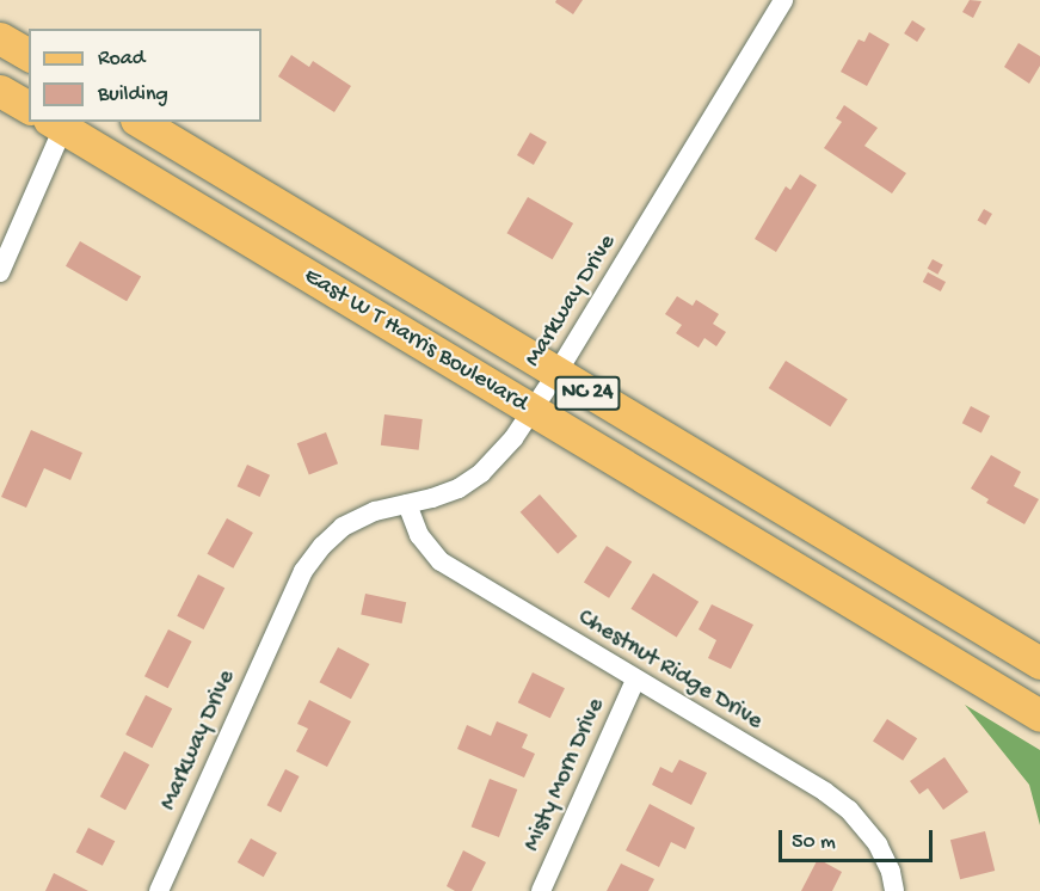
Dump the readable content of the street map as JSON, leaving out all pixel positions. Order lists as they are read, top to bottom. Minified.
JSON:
{"streets":{"main road":["East W T Harris Boulevard","NC 24"],"street":["Markway Drive","Chestnut Ridge Drive","Misty Morn Drive"]},"crossings":[["Markway Drive","East W T Harris Boulevard"],["Markway Drive","Chestnut Ridge Drive"],["Chestnut Ridge Drive","Misty Morn Drive"]],"legend":["Road","Building"],"scale_bar":"50 m"}
